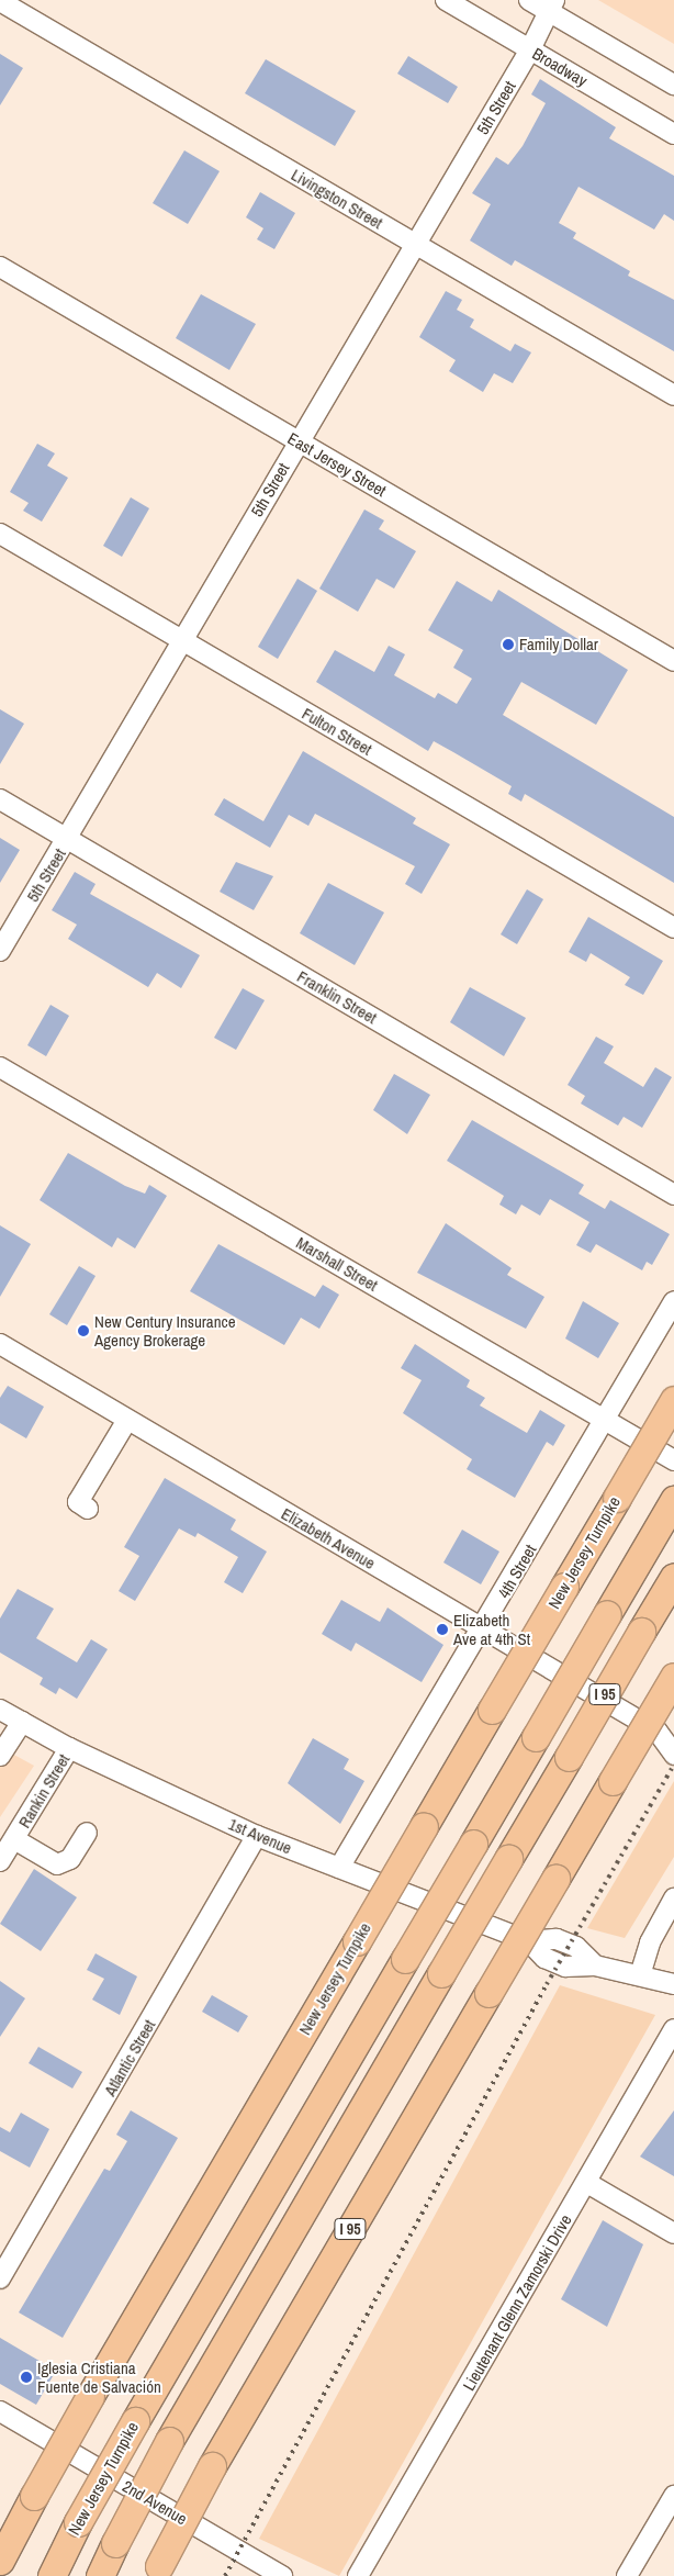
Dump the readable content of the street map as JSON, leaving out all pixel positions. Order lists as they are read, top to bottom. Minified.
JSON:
{"streets":{"highway":["New Jersey Turnpike","I 95"],"street":["Broadway","5th Street","Livingston Street","East Jersey Street","Fulton Street","Franklin Street","Marshall Street","Elizabeth Avenue","4th Street","Rankin Street","1st Avenue","Atlantic Street","Lieutenant Glenn Zamorski Drive","2nd Avenue"]},"crossings":[["Broadway","5th Street"],["5th Street","Livingston Street"],["5th Street","East Jersey Street"],["5th Street","Fulton Street"],["5th Street","Franklin Street"],["Marshall Street","4th Street"],["Elizabeth Avenue","4th Street"],["4th Street","1st Avenue"],["Rankin Street","1st Avenue"],["1st Avenue","Atlantic Street"]],"places":["Family Dollar","New Century Insurance Agency Brokerage","Elizabeth Ave at 4th St","Iglesia Cristiana Fuente de Salvación"]}
